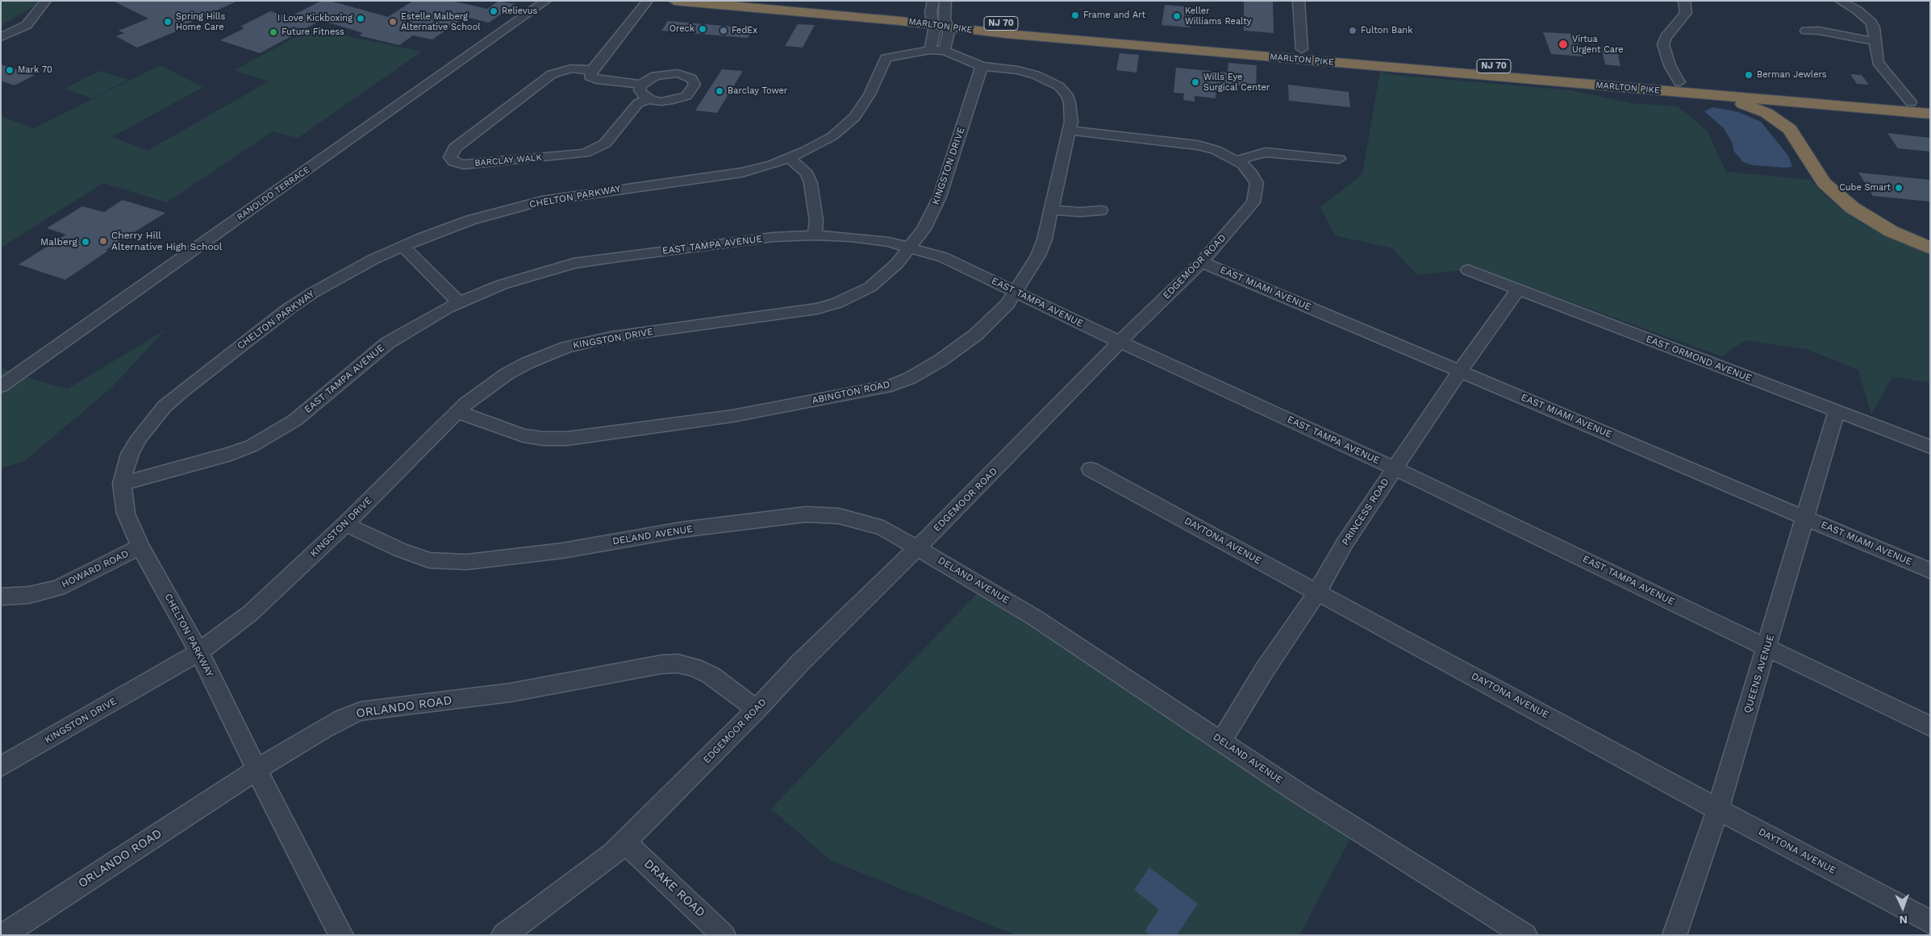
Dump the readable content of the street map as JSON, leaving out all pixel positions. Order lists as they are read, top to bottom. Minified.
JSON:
{"streets":{"highway":["NJ 70","MARLTON PIKE"],"street":["BARCLAY WALK","KINGSTON DRIVE","RANOLDO TERRACE","CHELTON PARKWAY","EAST TAMPA AVENUE","EDGEMOOR ROAD","EAST MIAMI AVENUE","EAST ORMOND AVENUE","ABINGTON ROAD","PRINCESS ROAD","DELAND AVENUE","DAYTONA AVENUE","HOWARD ROAD","QUEENS AVENUE","ORLANDO ROAD","DRAKE ROAD"]},"crossings":[["KINGSTON DRIVE","CHELTON PARKWAY"],["KINGSTON DRIVE","EAST TAMPA AVENUE"],["KINGSTON DRIVE","ABINGTON ROAD"],["KINGSTON DRIVE","DELAND AVENUE"],["CHELTON PARKWAY","EAST TAMPA AVENUE"],["CHELTON PARKWAY","HOWARD ROAD"],["CHELTON PARKWAY","ORLANDO ROAD"],["EAST TAMPA AVENUE","EDGEMOOR ROAD"],["EAST TAMPA AVENUE","ABINGTON ROAD"],["EAST TAMPA AVENUE","PRINCESS ROAD"],["EAST TAMPA AVENUE","QUEENS AVENUE"],["EDGEMOOR ROAD","EAST MIAMI AVENUE"],["EDGEMOOR ROAD","ABINGTON ROAD"],["EDGEMOOR ROAD","DELAND AVENUE"],["EDGEMOOR ROAD","ORLANDO ROAD"],["EDGEMOOR ROAD","DRAKE ROAD"],["EAST MIAMI AVENUE","PRINCESS ROAD"],["EAST MIAMI AVENUE","QUEENS AVENUE"],["EAST ORMOND AVENUE","PRINCESS ROAD"],["EAST ORMOND AVENUE","QUEENS AVENUE"],["PRINCESS ROAD","DELAND AVENUE"],["PRINCESS ROAD","DAYTONA AVENUE"],["DAYTONA AVENUE","QUEENS AVENUE"]],"places":["Relievus","Frame and Art","Keller Williams Realty","I Love Kickboxing","Spring Hills Home Care","Estelle Malberg Alternative School","Oreck","FedEx","Fulton Bank","Future Fitness","Virtua Urgent Care","Mark 70","Berman Jewlers","Wills Eye Surgical Center","Barclay Tower","Cube Smart","Cherry Hill Alternative High School","Malberg"],"north":"bottom"}
